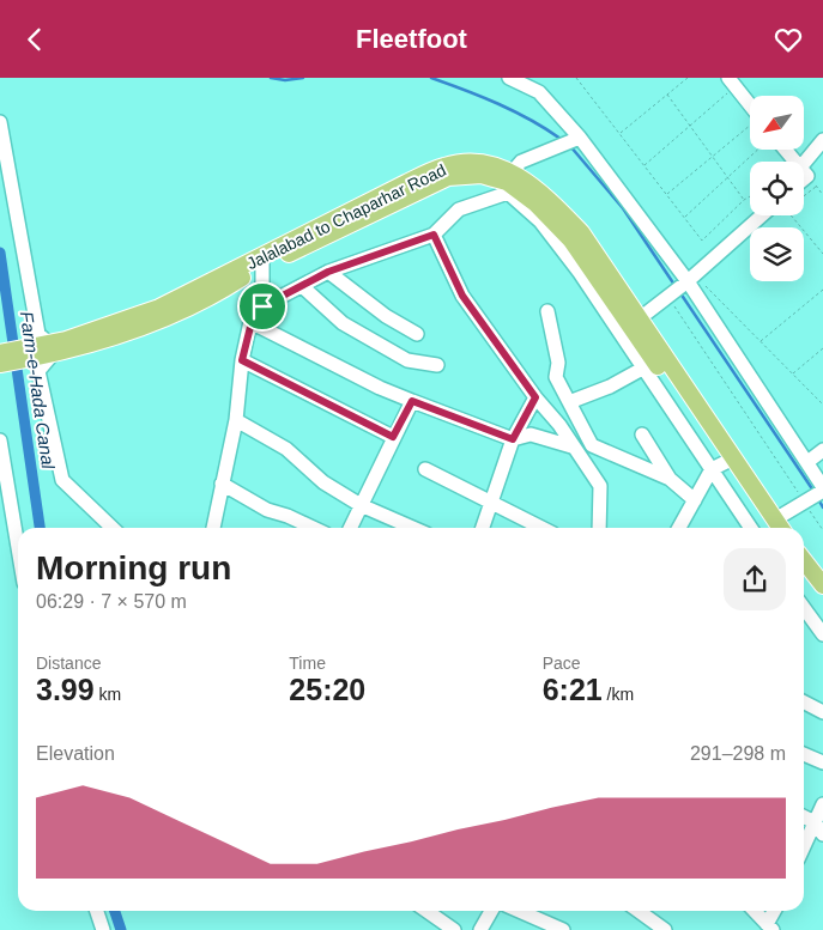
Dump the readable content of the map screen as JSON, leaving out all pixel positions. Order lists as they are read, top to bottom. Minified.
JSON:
{"streets":{"main road":["Jalalabad to Chaparhar Road"]},"water":["Farm-e-Hada Canal"],"north":"bottom left","page":{"header":"Fleetfoot","heading":["Morning run","06:29 · 7 × 570 m"],"stats":[["Distance","3.99 km"],["Time","25:20"],["Pace","6:21 /km"]],"chart":["Elevation","291–298 m"]}}
